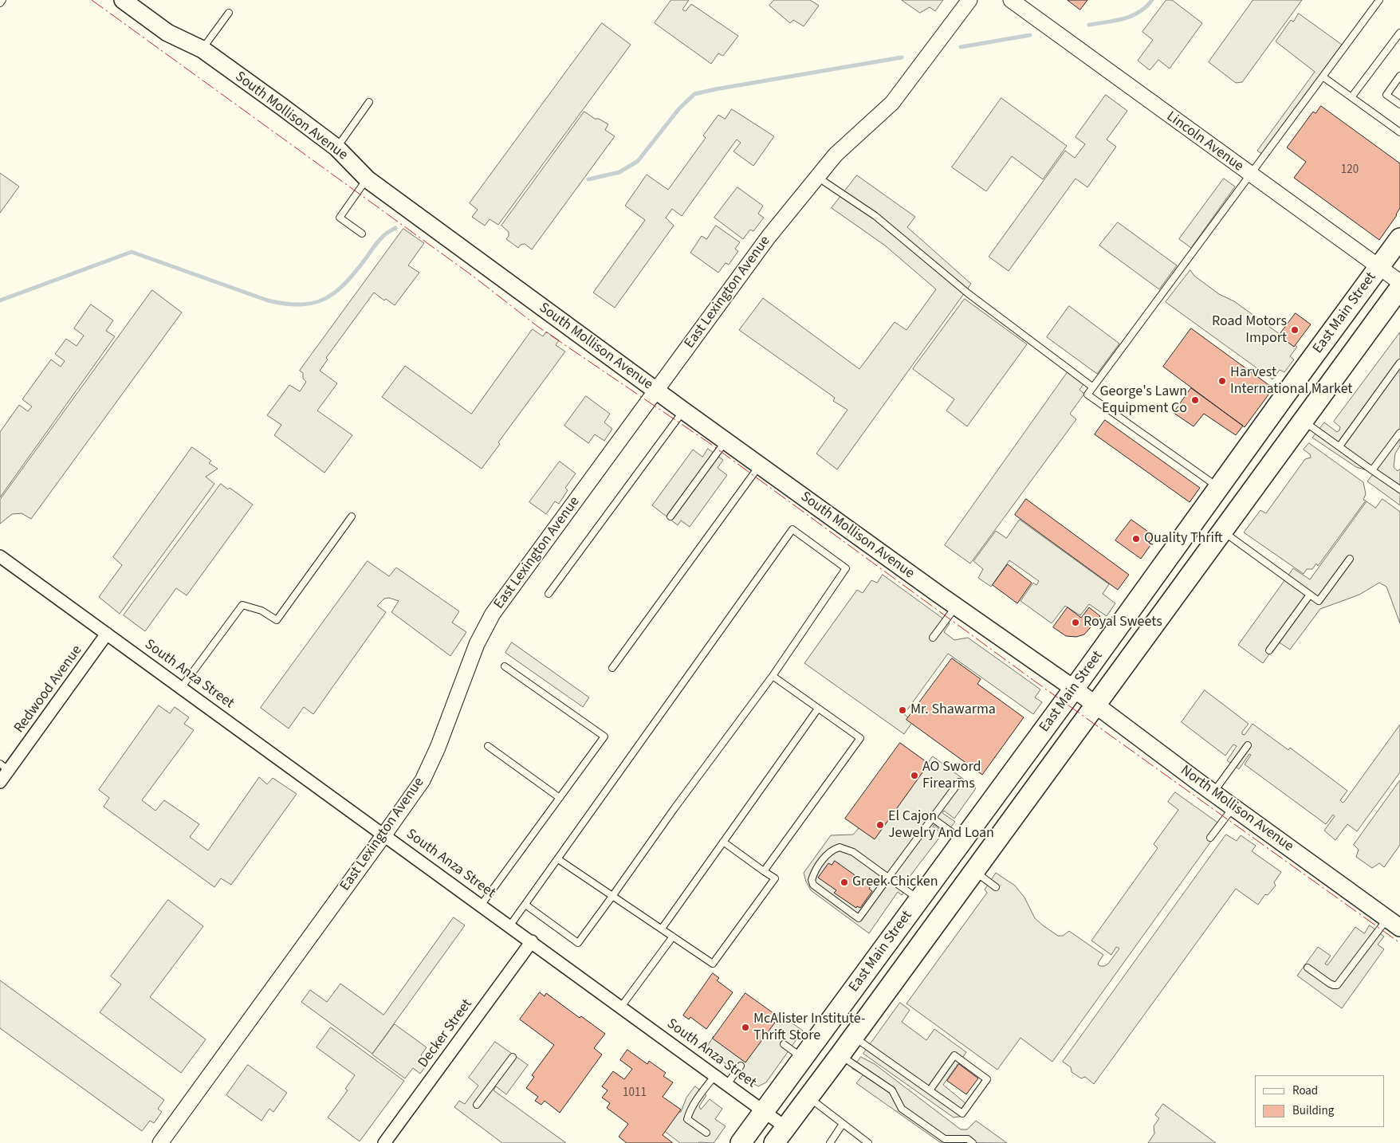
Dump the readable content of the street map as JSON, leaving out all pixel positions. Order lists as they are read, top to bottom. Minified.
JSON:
{"streets":{"main road":["South Mollison Avenue","East Main Street","North Mollison Avenue"],"street":["Lincoln Avenue","East Lexington Avenue","South Anza Street","Redwood Avenue","Decker Street"]},"crossings":[["South Mollison Avenue","East Lexington Avenue"],["South Mollison Avenue","East Main Street"],["South Mollison Avenue","North Mollison Avenue"],["Lincoln Avenue","East Main Street"],["East Lexington Avenue","South Anza Street"],["East Main Street","South Anza Street"],["East Main Street","North Mollison Avenue"],["South Anza Street","Redwood Avenue"],["South Anza Street","Decker Street"]],"places":["Road Motors Import","Harvest International Market","George's Lawn Equipment Co","Quality Thrift","Royal Sweets","Mr. Shawarma","AO Sword Firearms","El Cajon Jewelry And Loan","Greek Chicken","McAlister Institute- Thrift Store"],"house_numbers":["120","1011"],"legend":["Road","Building"]}
